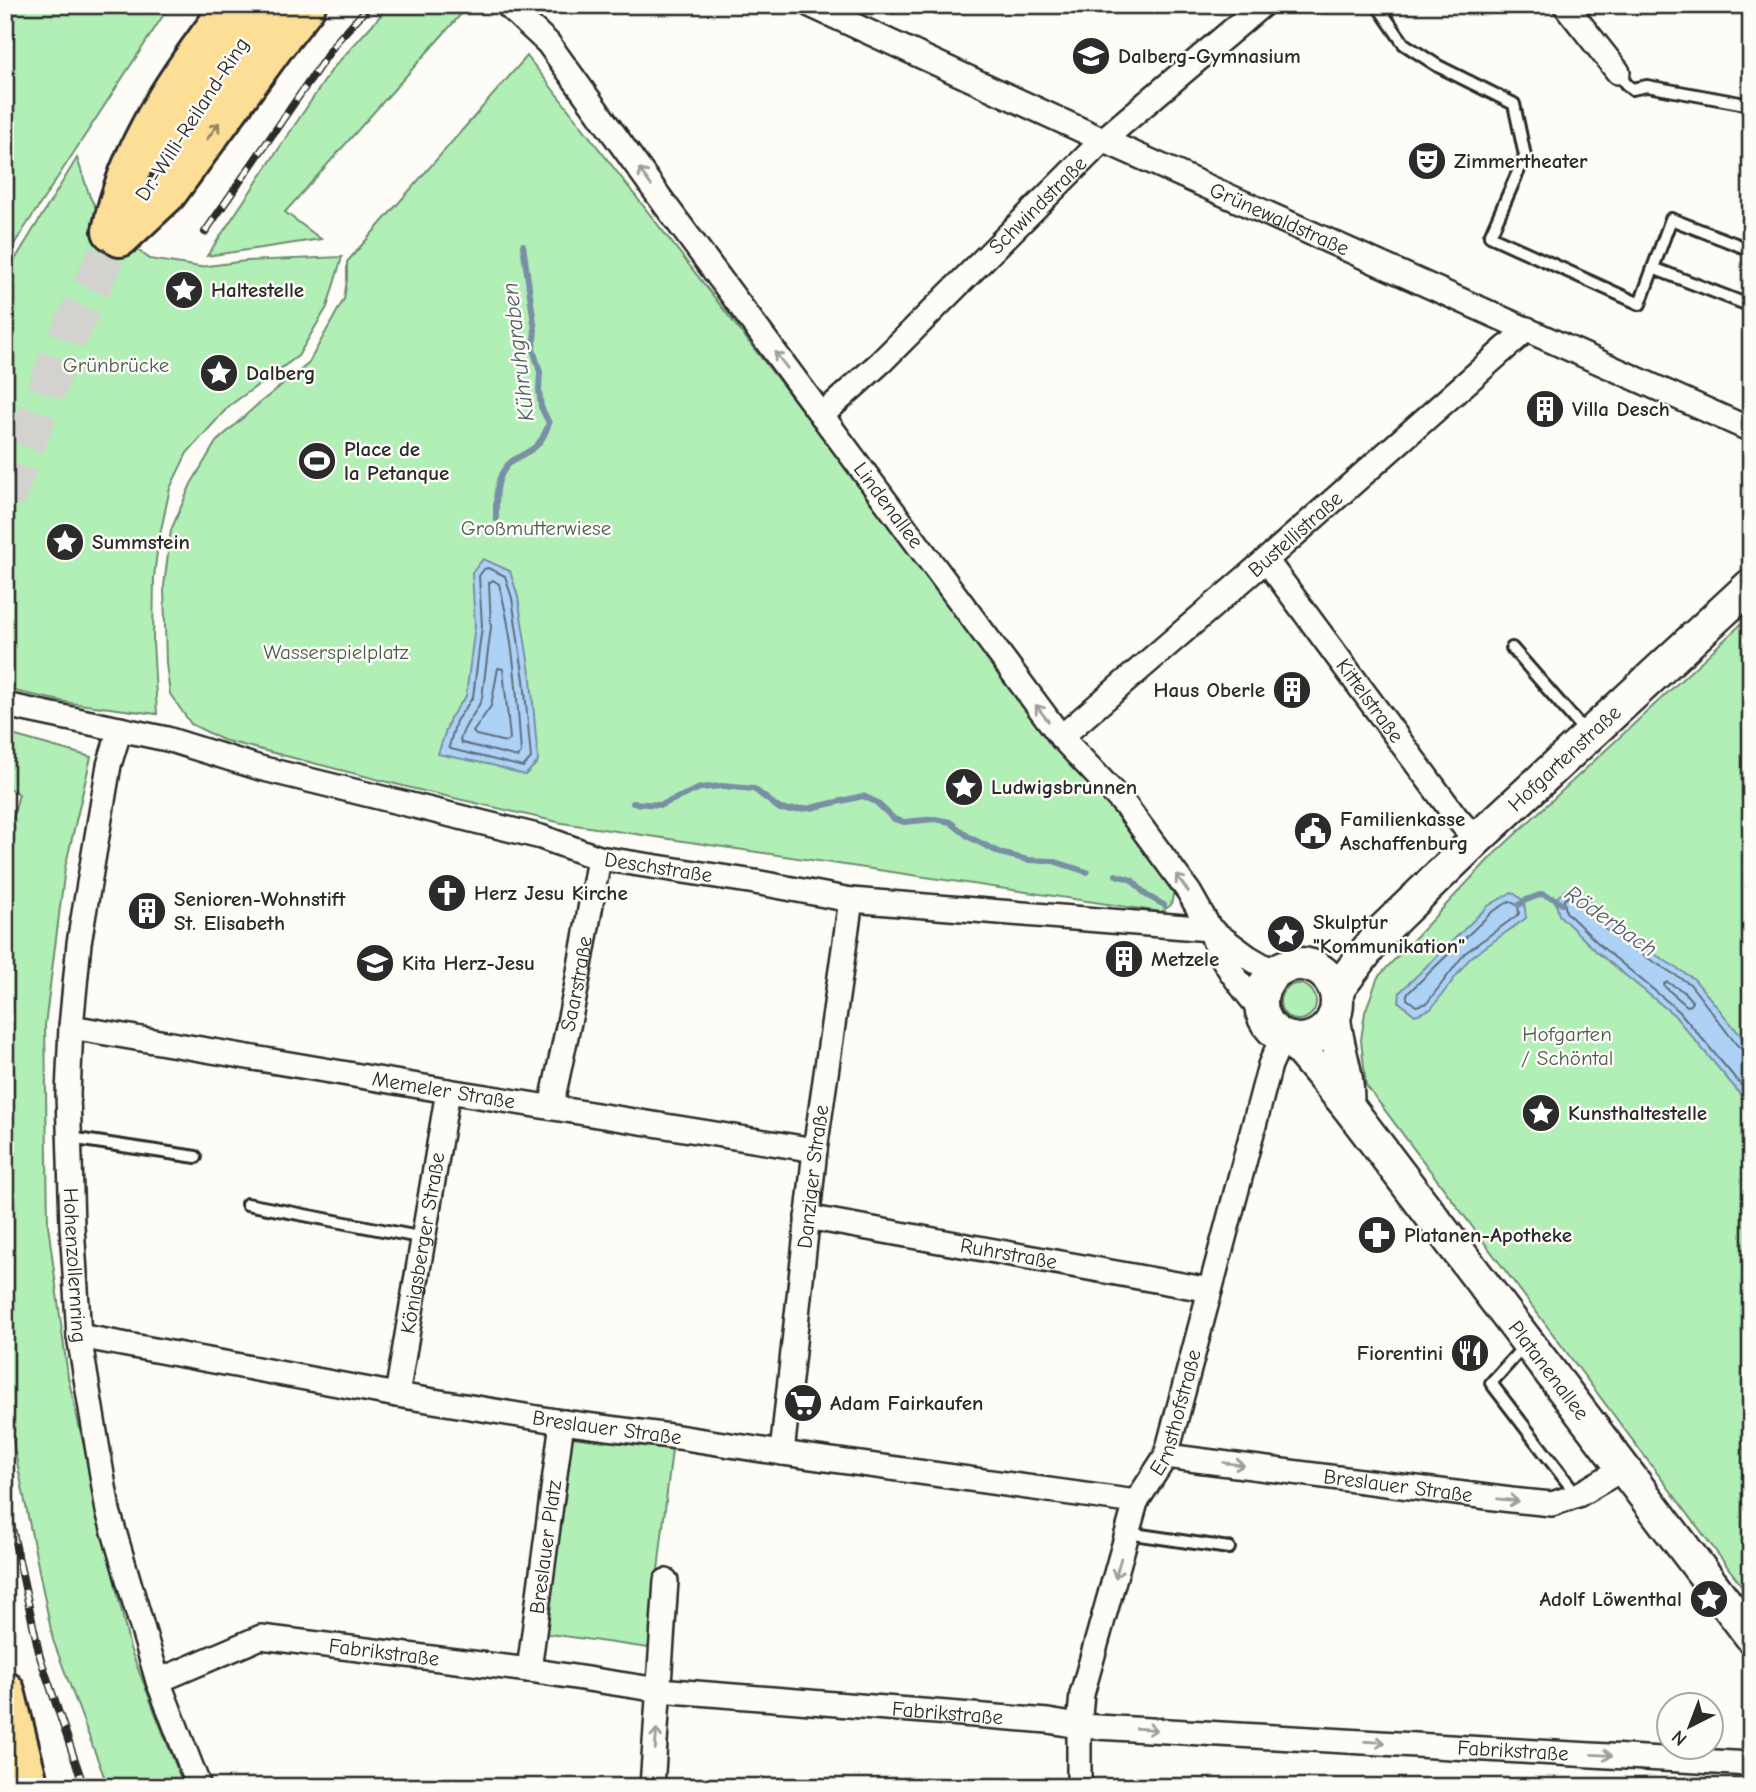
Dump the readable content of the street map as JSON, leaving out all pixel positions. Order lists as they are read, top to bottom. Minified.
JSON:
{"streets":{"highway":["Dr.-Willi-Reiland-Ring"],"main road":["Hofgartenstraße","Platanenallee"],"street":["Schwindstraße","Grünewaldstraße","Lindenallee","Bustellistraße","Kittelstraße","Deschstraße","Saarstraße","Memeler Straße","Danziger Straße","Königsberger Straße","Ruhrstraße","Hohenzollernring","Ernsthofstraße","Breslauer Straße","Breslauer Platz","Fabrikstraße"]},"crossings":[["Schwindstraße","Grünewaldstraße"],["Schwindstraße","Lindenallee"],["Grünewaldstraße","Bustellistraße"],["Lindenallee","Bustellistraße"],["Lindenallee","Hofgartenstraße"],["Lindenallee","Deschstraße"],["Lindenallee","Platanenallee"],["Lindenallee","Ernsthofstraße"],["Bustellistraße","Kittelstraße"],["Kittelstraße","Hofgartenstraße"],["Hofgartenstraße","Platanenallee"],["Hofgartenstraße","Ernsthofstraße"],["Deschstraße","Saarstraße"],["Deschstraße","Danziger Straße"],["Deschstraße","Hohenzollernring"],["Saarstraße","Memeler Straße"],["Memeler Straße","Danziger Straße"],["Memeler Straße","Königsberger Straße"],["Memeler Straße","Hohenzollernring"],["Danziger Straße","Ruhrstraße"],["Danziger Straße","Breslauer Straße"],["Königsberger Straße","Breslauer Straße"],["Ruhrstraße","Ernsthofstraße"],["Hohenzollernring","Breslauer Straße"],["Hohenzollernring","Fabrikstraße"],["Platanenallee","Ernsthofstraße"],["Platanenallee","Breslauer Straße"],["Ernsthofstraße","Breslauer Straße"],["Ernsthofstraße","Fabrikstraße"],["Breslauer Straße","Breslauer Platz"],["Breslauer Platz","Fabrikstraße"]],"one_way":["Lindenallee","Fabrikstraße"],"water":["Kühruhgraben","Röderbach"],"parks":["Grünbrücke","Großmutterwiese","Wasserspielplatz","Hofgarten / Schöntal"],"places":{"school or university":["Dalberg-Gymnasium","Kita Herz-Jesu"],"theatre":["Zimmertheater"],"place":["Haltestelle","Dalberg","Summstein","Ludwigsbrunnen","Skulptur \"Kommunikation\"","Kunsthaltestelle","Adolf Löwenthal"],"building":["Villa Desch","Haus Oberle","Senioren-Wohnstift St. Elisabeth","Metzele"],"sports":["Place de la Petanque"],"public building":["Familienkasse Aschaffenburg"],"church":["Herz Jesu Kirche"],"pharmacy":["Platanen-Apotheke"],"restaurant":["Fiorentini"],"supermarket":["Adam Fairkaufen"]},"north":"bottom left"}
